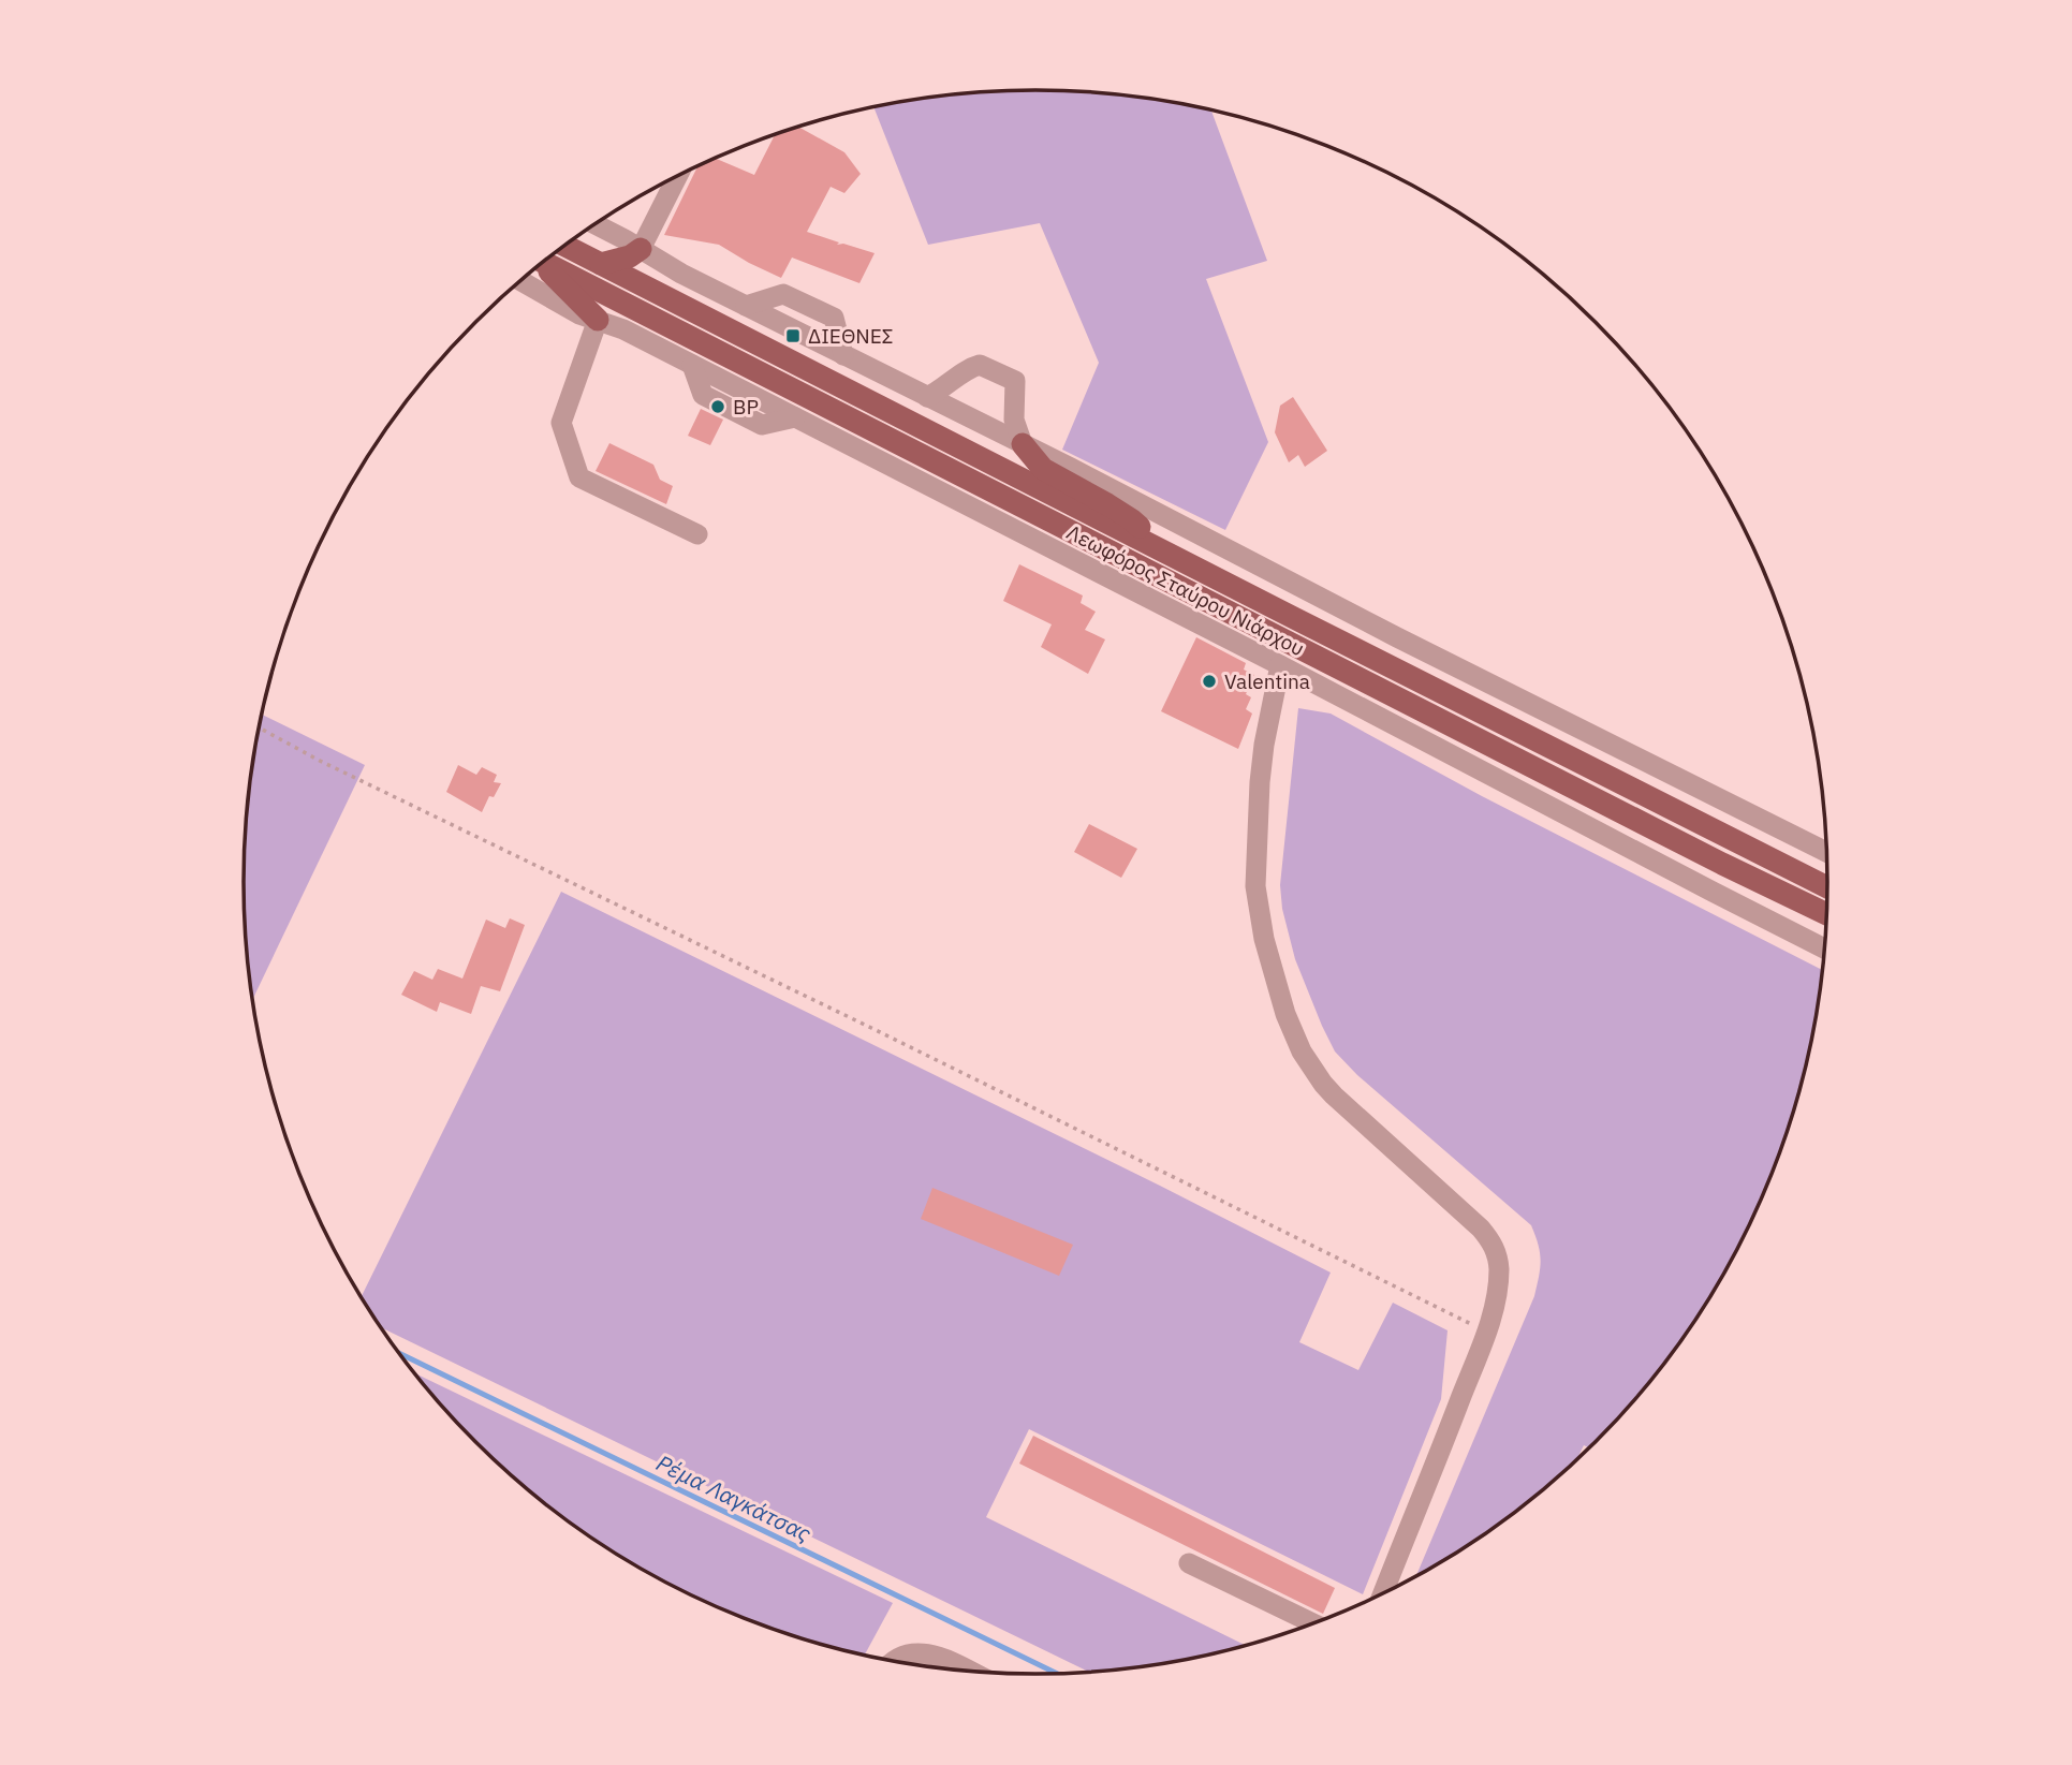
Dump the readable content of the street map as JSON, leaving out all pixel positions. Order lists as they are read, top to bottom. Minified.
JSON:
{"streets":{"main road":["Λεωφόρος Σταύρου Νιάρχου"]},"water":["Ρέμα Λαγκάτσας"],"places":{"transit":["ΔΙΕΘΝΕΣ"],"other":["BP","Valentina"]}}
